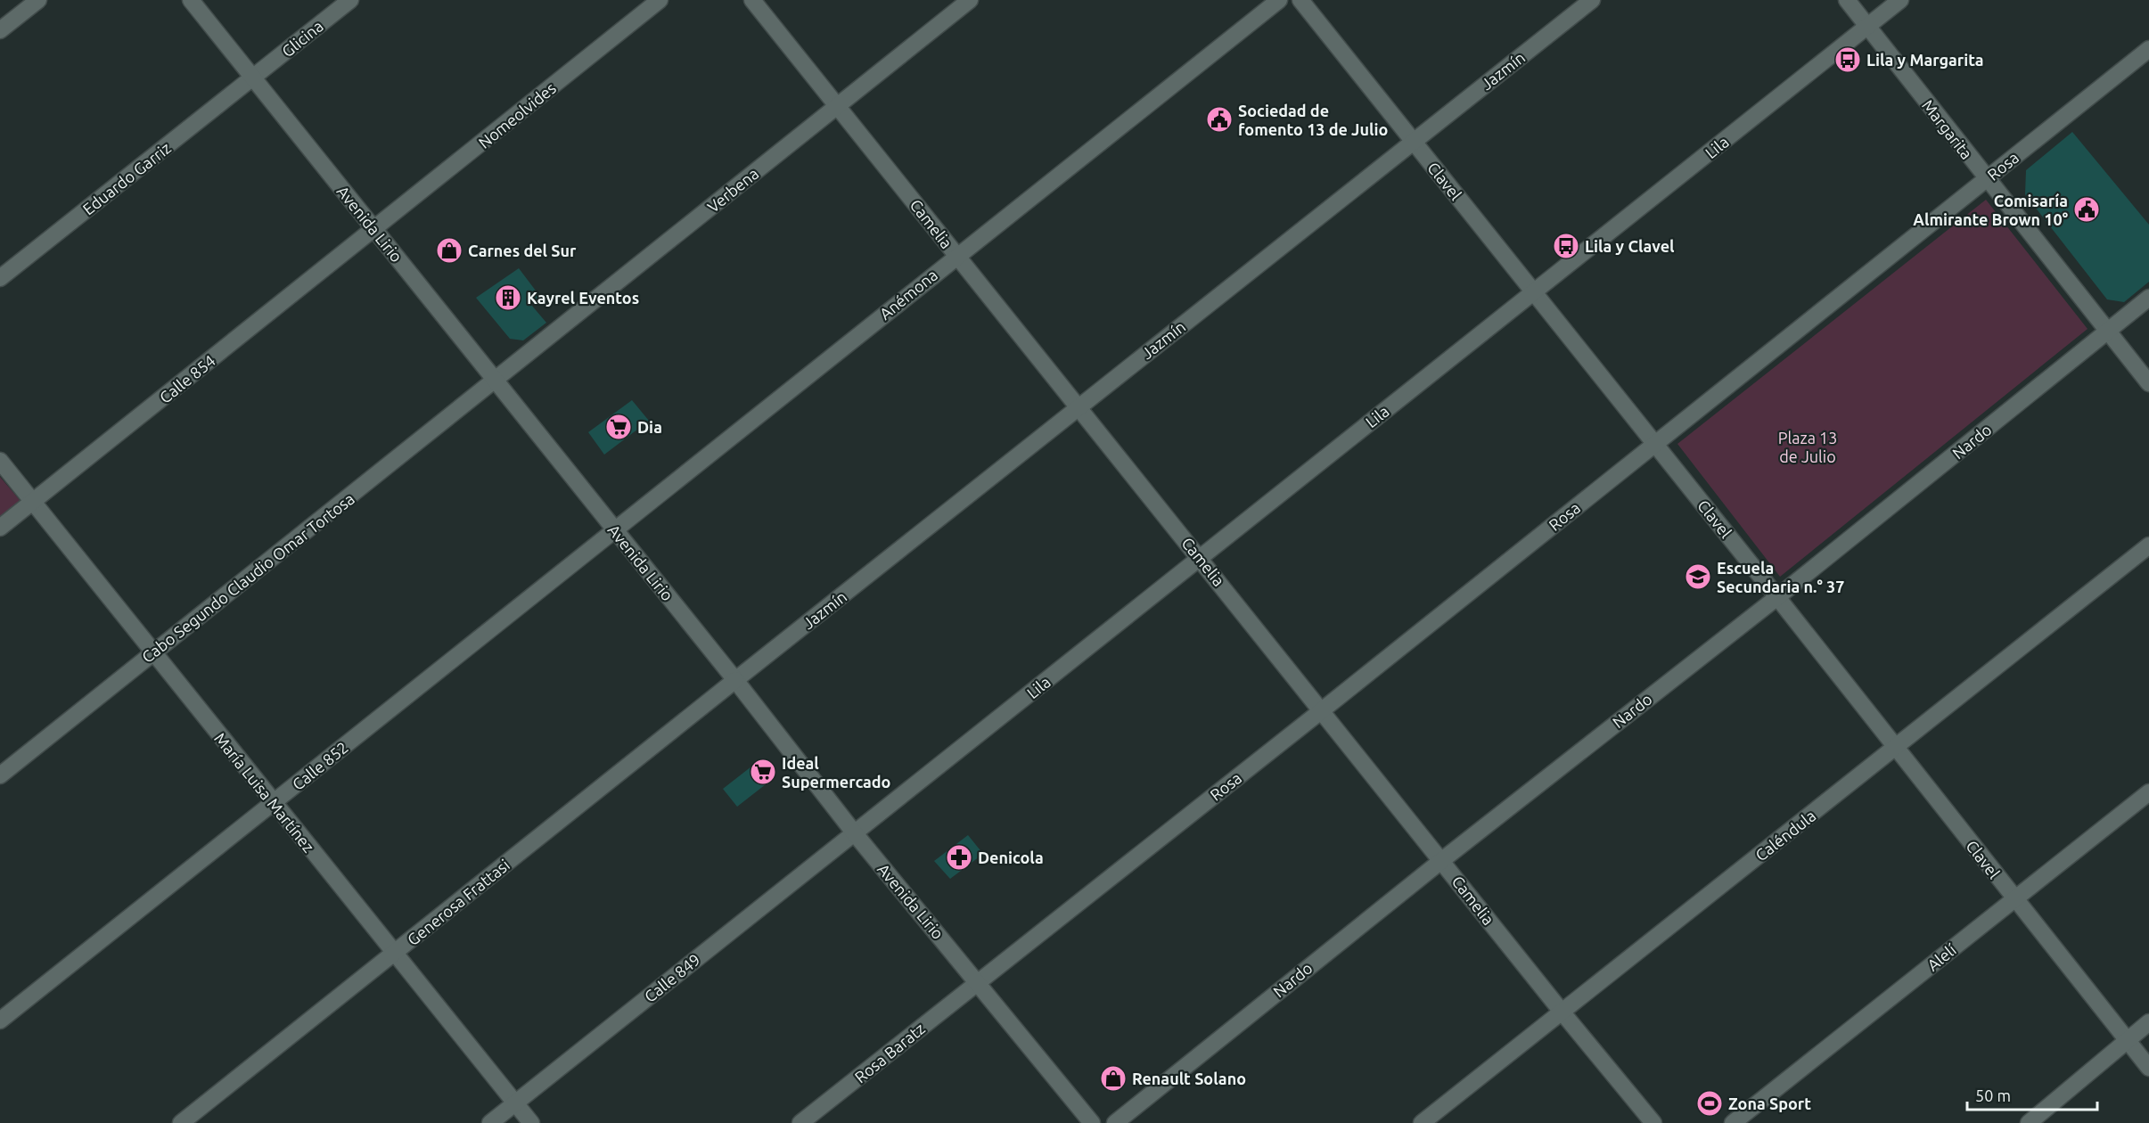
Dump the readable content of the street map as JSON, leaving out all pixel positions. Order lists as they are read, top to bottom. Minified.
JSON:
{"streets":{"street":["Glicina","Jazmín","Nomeolvides","Margarita","Lila","Rosa","Eduardo Garriz","Clavel","Verbena","Avenida Lirio","Camelia","Anémona","Calle 854","Nardo","Cabo Segundo Claudio Omar Tortosa","Calle 852","María Luisa Martínez","Caléndula","Generosa Frattasi","Alelí","Calle 849","Rosa Baratz"]},"crossings":[["Glicina","Eduardo Garriz"],["Glicina","Avenida Lirio"],["Jazmín","Clavel"],["Jazmín","Avenida Lirio"],["Jazmín","Camelia"],["Jazmín","Generosa Frattasi"],["Nomeolvides","Avenida Lirio"],["Nomeolvides","Calle 854"],["Margarita","Lila"],["Margarita","Rosa"],["Margarita","Nardo"],["Lila","Clavel"],["Lila","Avenida Lirio"],["Lila","Camelia"],["Lila","Calle 849"],["Rosa","Clavel"],["Rosa","Avenida Lirio"],["Rosa","Camelia"],["Rosa","Rosa Baratz"],["Eduardo Garriz","Avenida Lirio"],["Clavel","Nardo"],["Clavel","Caléndula"],["Clavel","Alelí"],["Verbena","Avenida Lirio"],["Verbena","Camelia"],["Verbena","Cabo Segundo Claudio Omar Tortosa"],["Avenida Lirio","Anémona"],["Avenida Lirio","Calle 854"],["Avenida Lirio","Cabo Segundo Claudio Omar Tortosa"],["Avenida Lirio","Calle 852"],["Avenida Lirio","Generosa Frattasi"],["Avenida Lirio","Calle 849"],["Avenida Lirio","Rosa Baratz"],["Camelia","Anémona"],["Camelia","Nardo"],["Camelia","Caléndula"],["Anémona","Calle 852"],["Calle 854","María Luisa Martínez"],["Cabo Segundo Claudio Omar Tortosa","María Luisa Martínez"],["Calle 852","María Luisa Martínez"],["María Luisa Martínez","Generosa Frattasi"],["María Luisa Martínez","Calle 849"]],"parks":["Plaza 13 de Julio"],"places":{"bus stop":["Lila y Margarita","Lila y Clavel"],"public building":["Sociedad de fomento 13 de Julio","Comisaría Almirante Brown 10°"],"shop":["Carnes del Sur","Renault Solano"],"building":["Kayrel Eventos"],"supermarket":["Dia","Ideal Supermercado"],"school or university":["Escuela Secundaria n.° 37"],"pharmacy":["Denicola"],"sports":["Zona Sport"]},"scale_bar":"50 m"}
